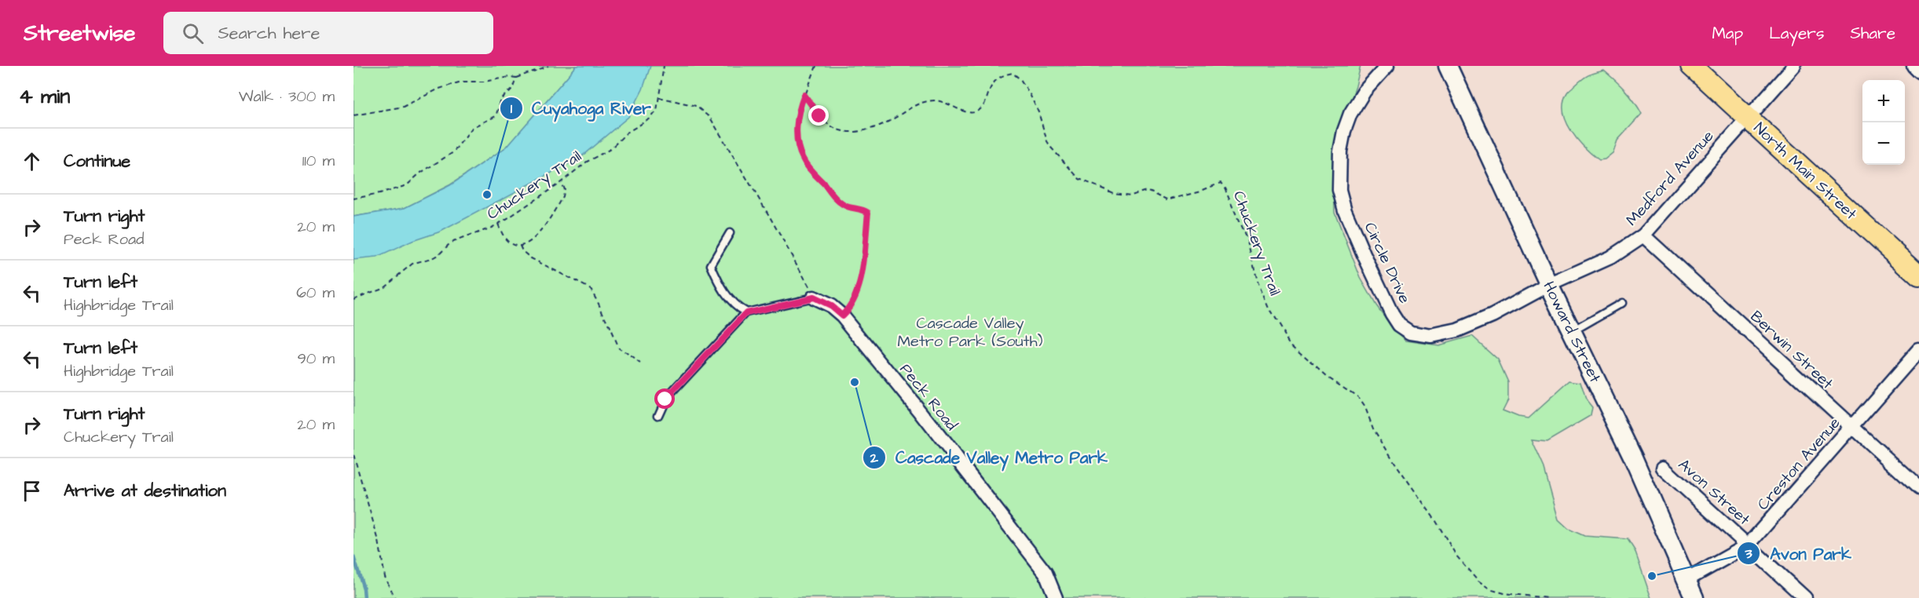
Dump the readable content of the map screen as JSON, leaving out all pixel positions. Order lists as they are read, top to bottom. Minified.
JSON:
{"streets":{"main road":["North Main Street","Howard Street"],"street":["Medford Avenue","Circle Drive","Berwin Street","Peck Road","Creston Avenue","Avon Street"],"path":["Chuckery Trail"]},"crossings":[["North Main Street","Medford Avenue"],["Medford Avenue","Circle Drive"],["Medford Avenue","Howard Street"],["Medford Avenue","Berwin Street"],["Circle Drive","Howard Street"],["Howard Street","Creston Avenue"],["Berwin Street","Creston Avenue"],["Creston Avenue","Avon Street"]],"parks":["Cascade Valley Metro Park (South)"],"places":["Cuyahoga River","Cascade Valley Metro Park","Avon Park"],"page":{"header":"Streetwise","search":"Search here","nav":["Map","Layers","Share"],"heading":["4 min","Walk · 300 m"],"map_buttons":["+","−"],"list":[["Continue","110 m"],["Turn right","Peck Road","20 m"],["Turn left","Highbridge Trail","60 m"],["Turn left","Highbridge Trail","90 m"],["Turn right","Chuckery Trail","20 m"],"Arrive at destination"]}}
